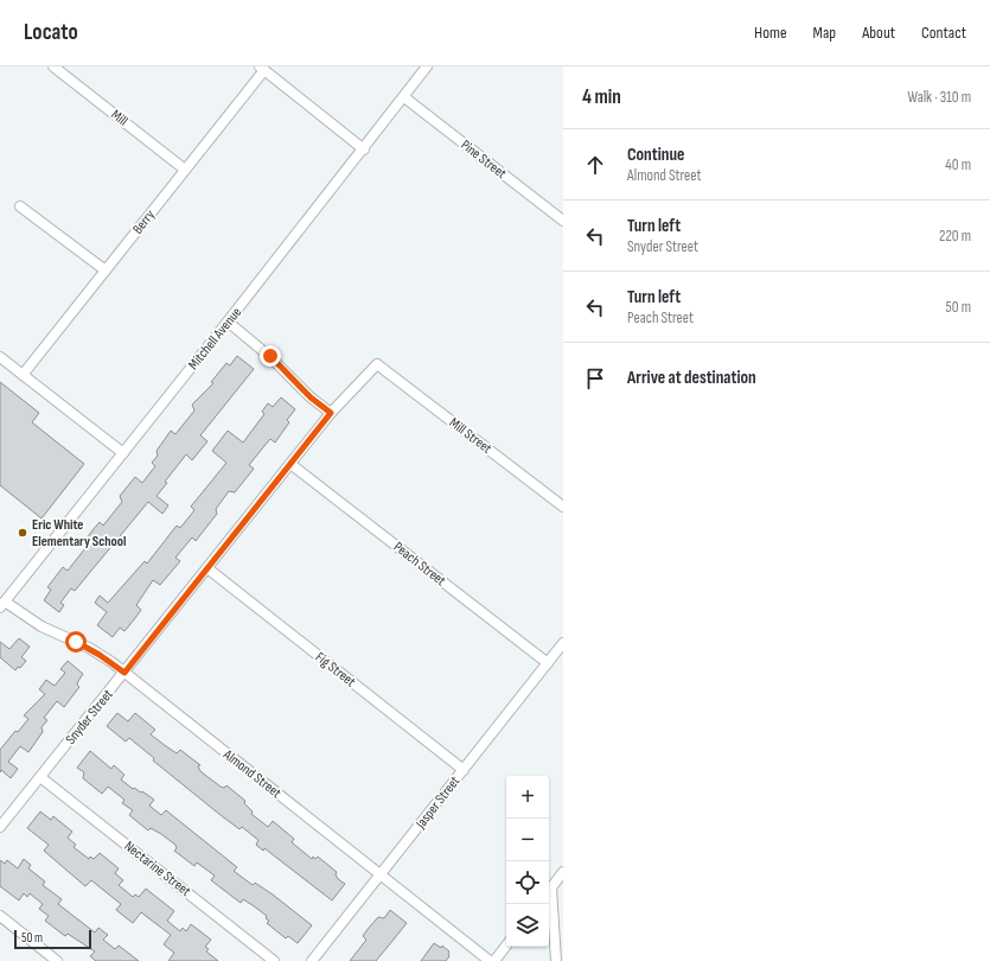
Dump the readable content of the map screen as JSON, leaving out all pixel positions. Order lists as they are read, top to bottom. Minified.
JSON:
{"streets":{"street":["Mill","Pine Street","Berry","Mitchell Avenue","Mill Street","Peach Street","Fig Street","Snyder Street","Almond Street","Jasper Street","Nectarine Street"]},"crossings":[["Mill","Berry"],["Pine Street","Mitchell Avenue"],["Mitchell Avenue","Almond Street"],["Mill Street","Snyder Street"],["Peach Street","Snyder Street"],["Peach Street","Jasper Street"],["Fig Street","Snyder Street"],["Fig Street","Jasper Street"],["Snyder Street","Almond Street"],["Snyder Street","Nectarine Street"],["Almond Street","Jasper Street"]],"places":["Eric White Elementary School"],"scale_bar":"50 m","page":{"header":"Locato","nav":["Home","Map","About","Contact"],"heading":["4 min","Walk · 310 m"],"list":[["Continue","Almond Street","40 m"],["Turn left","Snyder Street","220 m"],["Turn left","Peach Street","50 m"],"Arrive at destination"],"map_buttons":["+","−"],"scale":"50 m"}}
